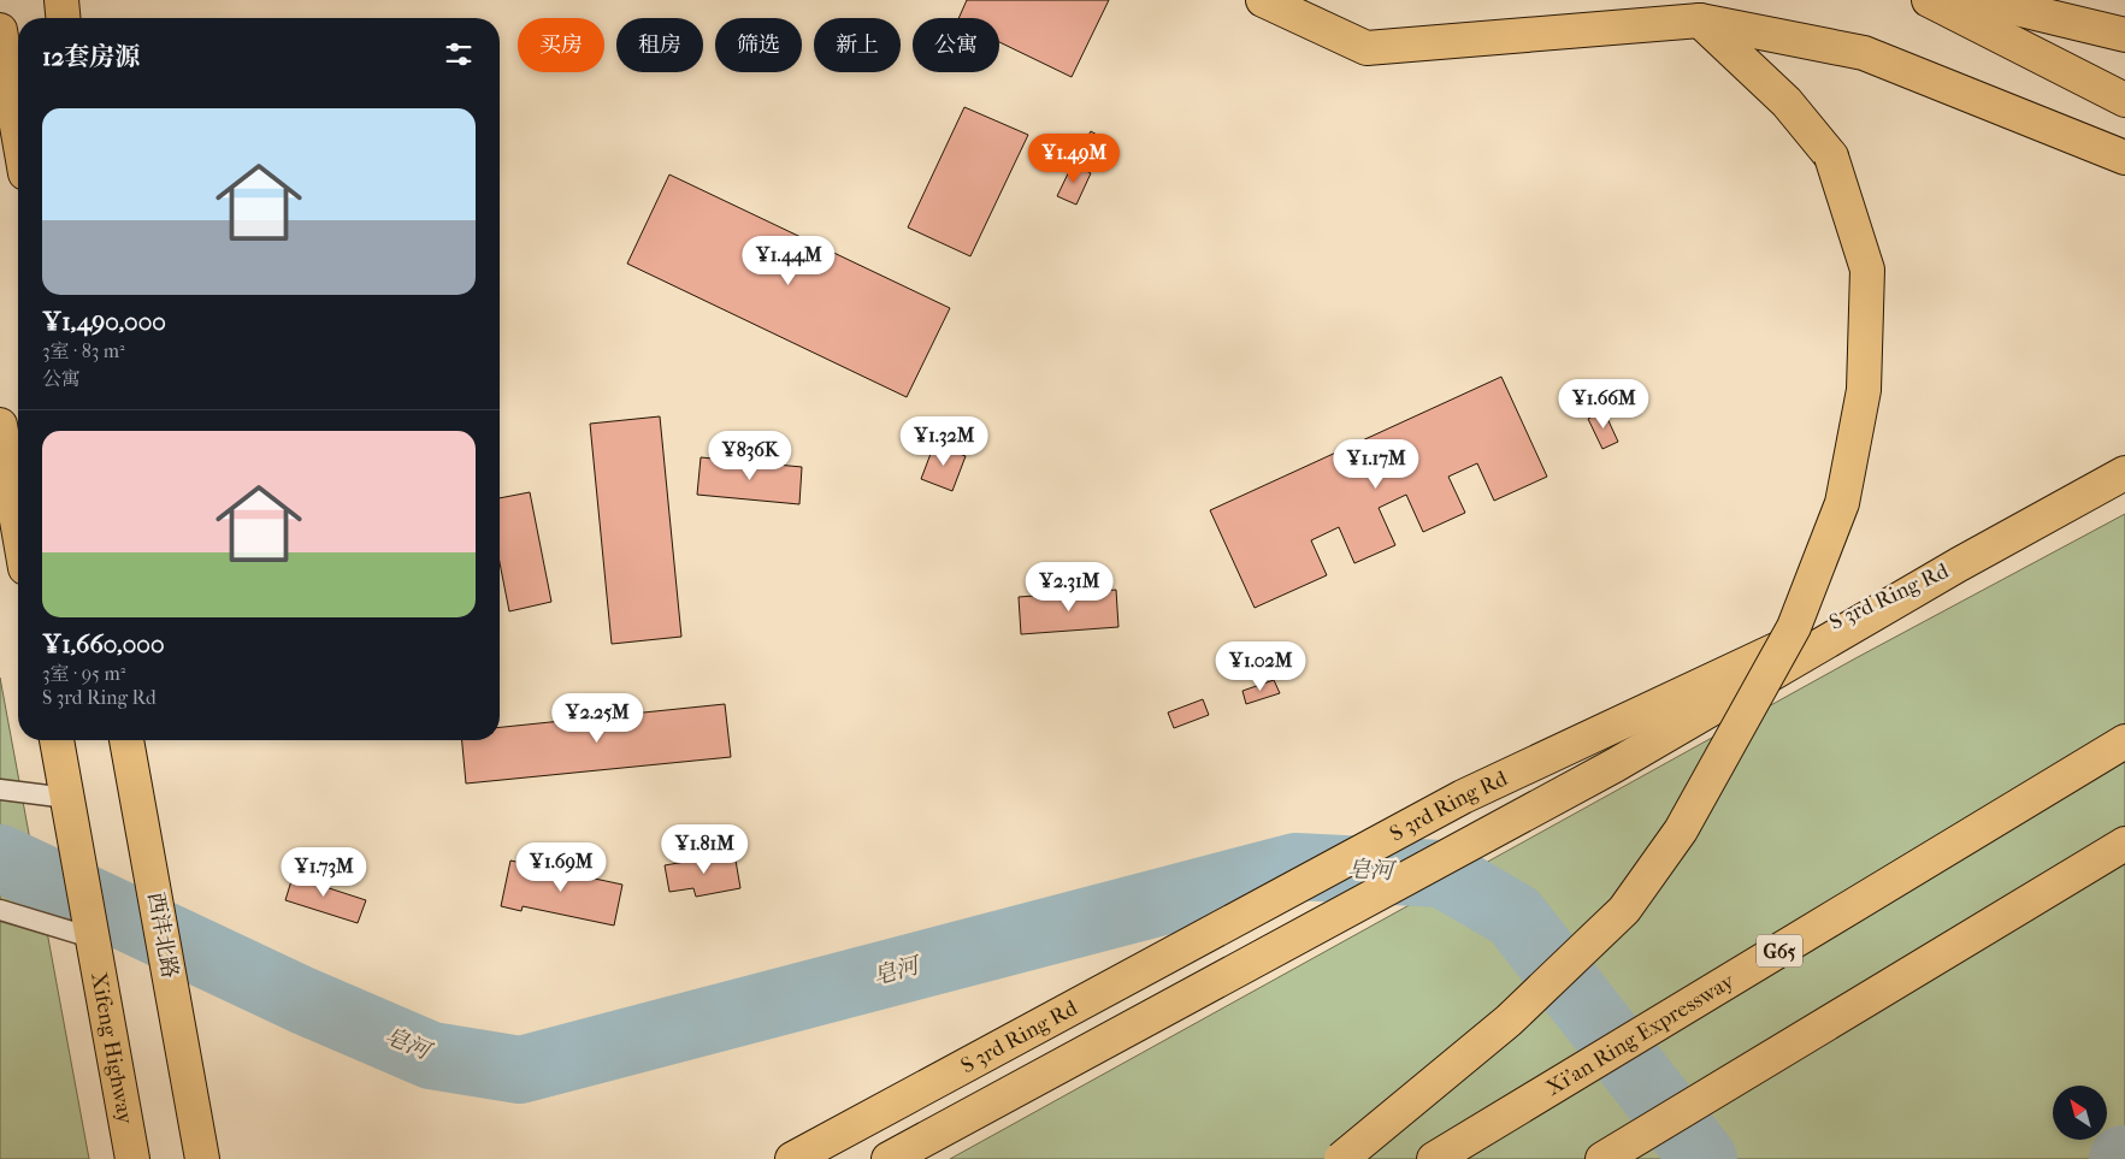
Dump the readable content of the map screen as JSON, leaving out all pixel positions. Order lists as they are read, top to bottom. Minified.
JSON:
{"streets":{"main road":["S 3rd Ring Rd","西沣北路","G65","Xi'an Ring Expressway","Xifeng Highway"]},"water":["皂河"],"north":"top left","page":{"chip":["买房","租房","筛选","新上","公寓"],"heading":"12套房源","list":[{"name":"¥1,490,000","note":"3室 · 83 m² · 公寓"},{"name":"¥1,660,000","note":"3室 · 95 m² · S 3rd Ring Rd"}],"price":["¥1.49M","¥1.44M","¥1.66M","¥1.32M","¥836K","¥1.17M","¥2.31M","¥1.02M","¥2.25M","¥1.81M","¥1.69M","¥1.73M"]}}
